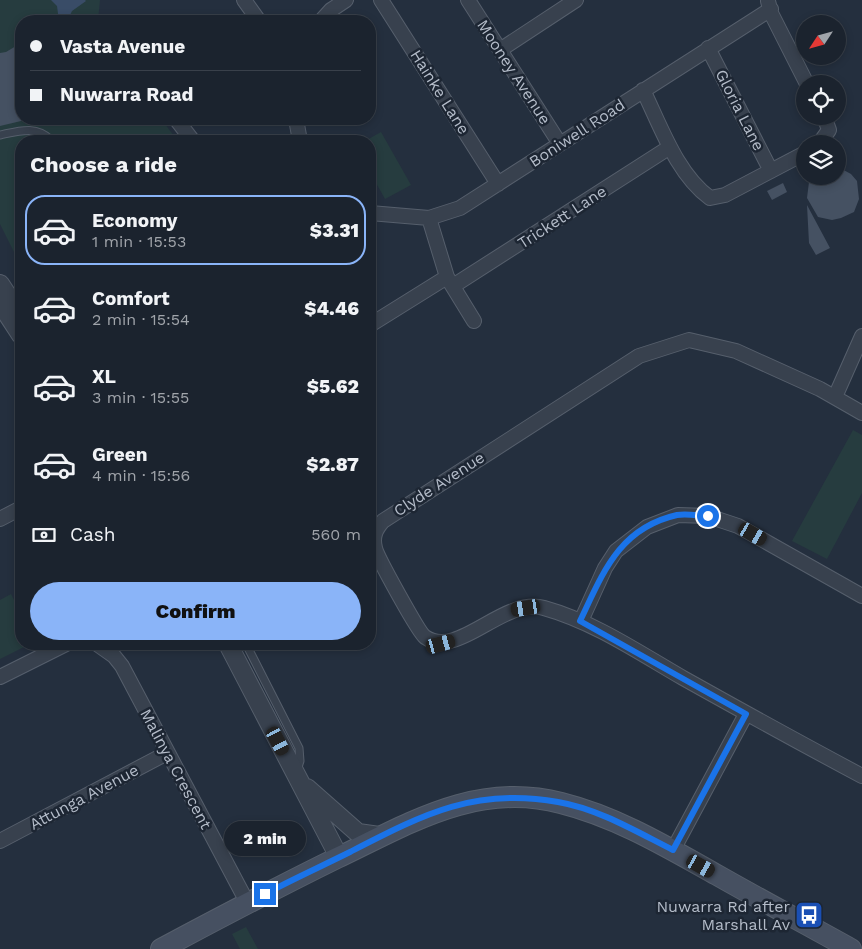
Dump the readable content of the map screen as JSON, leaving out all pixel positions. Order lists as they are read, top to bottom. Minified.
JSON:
{"streets":{"street":["Mooney Avenue","Hainke Lane","Gloria Lane","Boniwell Road","Trickett Lane","Clyde Avenue","Malinya Crescent","Attunga Avenue"]},"crossings":[["Mooney Avenue","Boniwell Road"],["Hainke Lane","Boniwell Road"],["Gloria Lane","Boniwell Road"],["Malinya Crescent","Attunga Avenue"]],"places":{"bus stop":["Nuwarra Rd after Marshall Av"]},"north":"bottom left","page":{"banner":["Vasta Avenue","Nuwarra Road"],"heading":"Choose a ride","list":[{"name":"Economy","note":"1 min · 15:53","value":"$3.31"},{"name":"Comfort","note":"2 min · 15:54","value":"$4.46"},{"name":"XL","note":"3 min · 15:55","value":"$5.62"},{"name":"Green","note":"4 min · 15:56","value":"$2.87"}],"pay":["Cash","560 m"],"buttons":"Confirm","bubble":"2 min"}}
